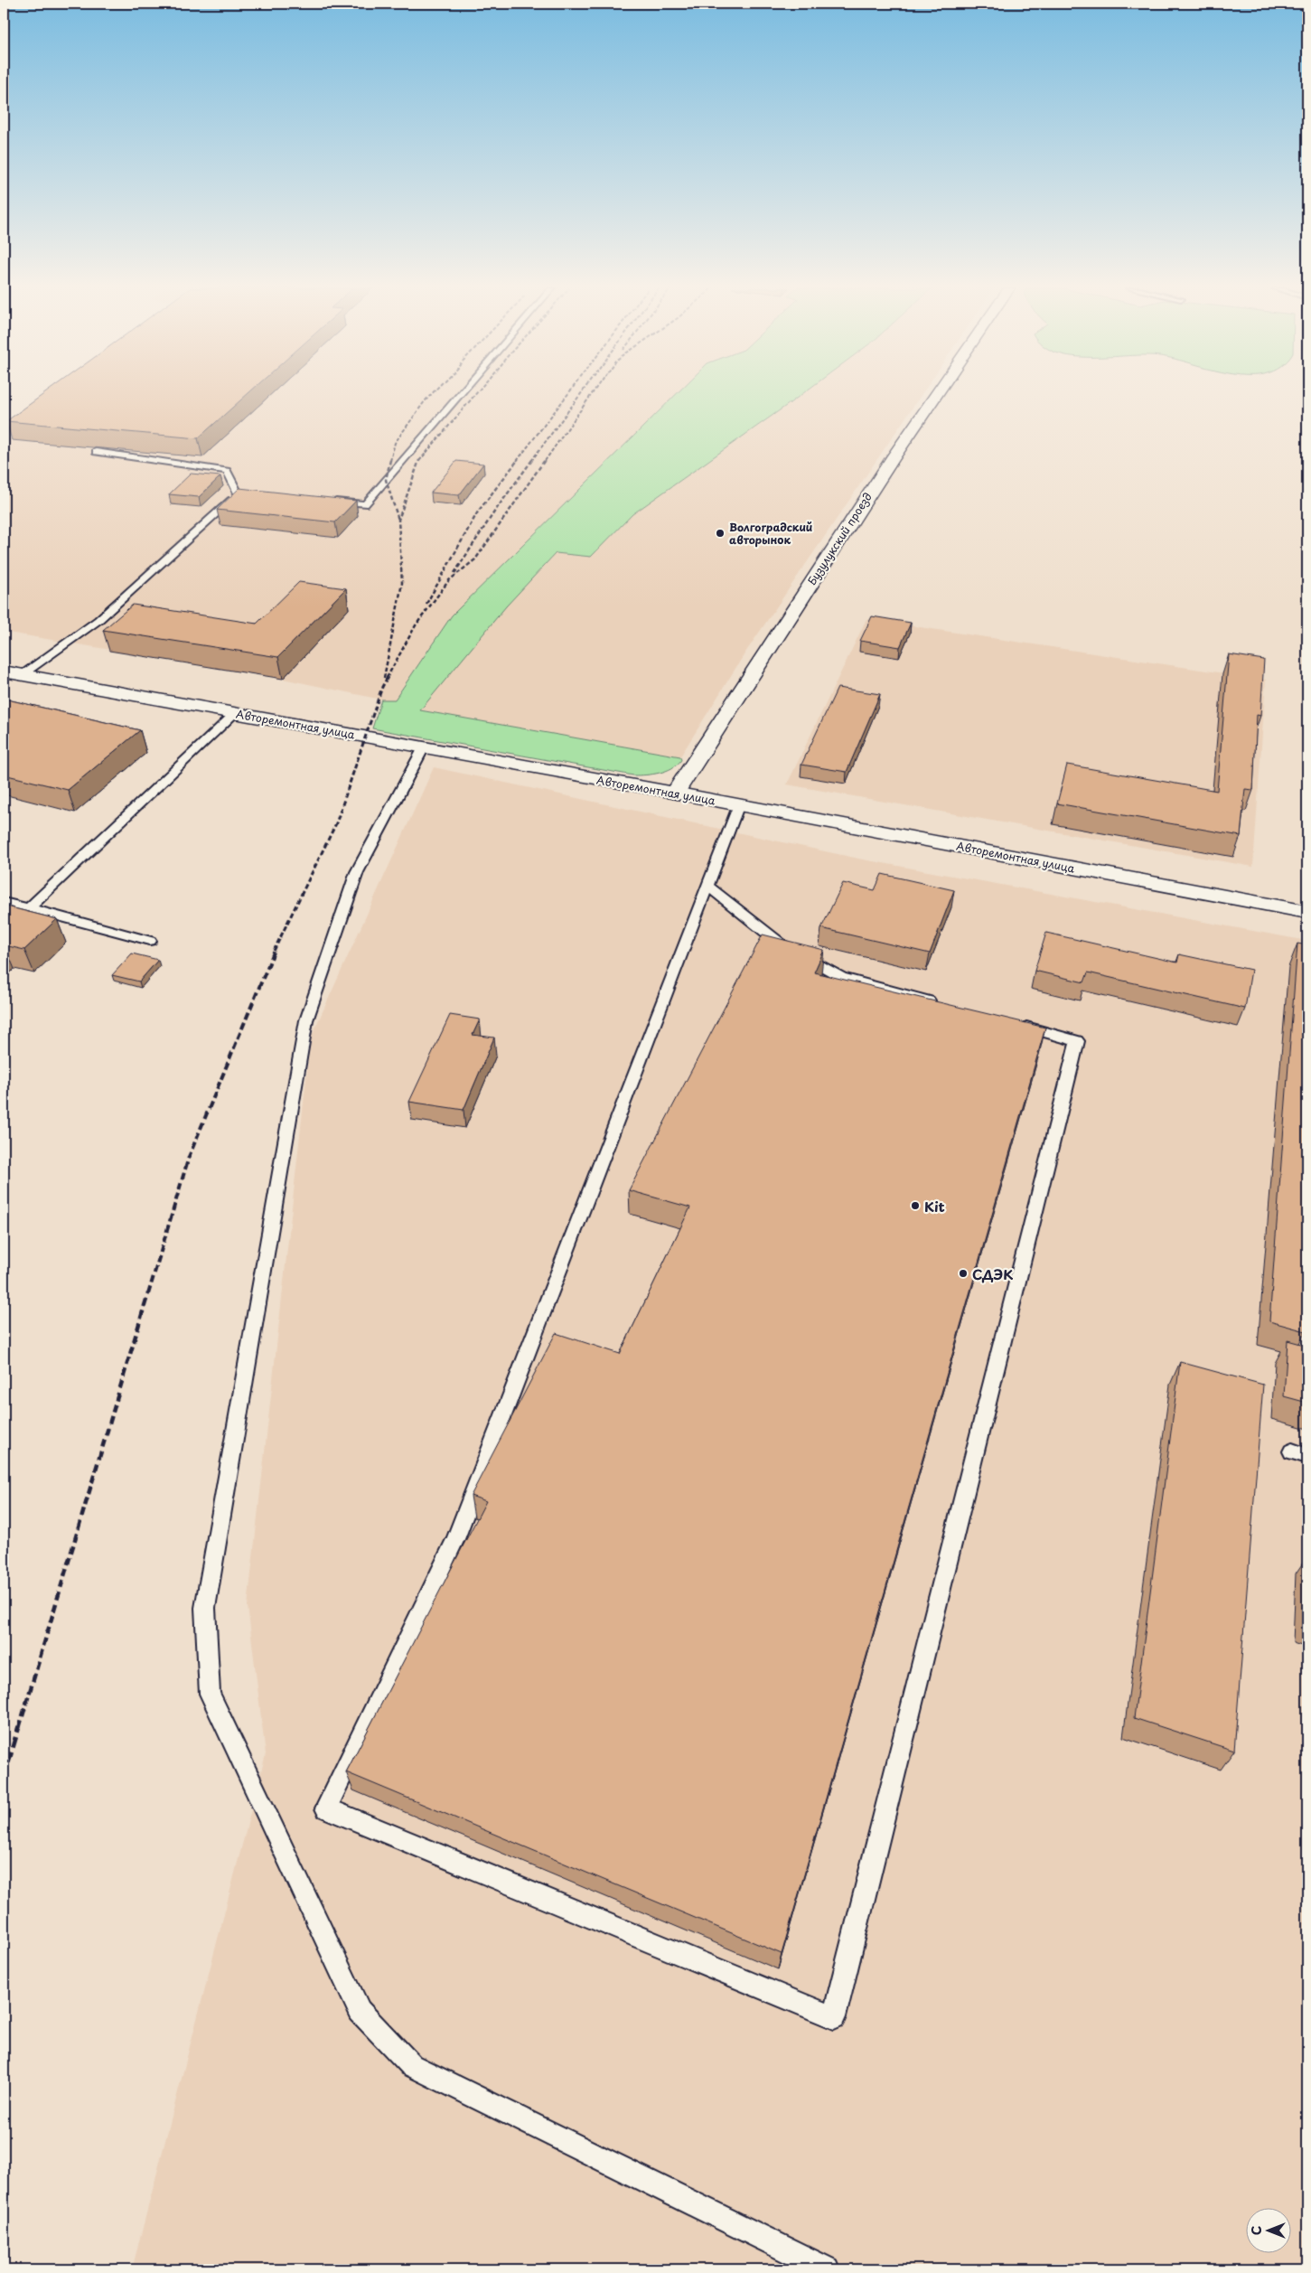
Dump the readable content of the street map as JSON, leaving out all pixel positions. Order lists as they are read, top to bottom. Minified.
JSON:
{"streets":{"main road":["Бузулукский проезд","Авторемонтная улица"]},"crossings":[["Бузулукский проезд","Авторемонтная улица"]],"places":["Волгоградский авторынок","Kit","СДЭК"],"north":"left"}
